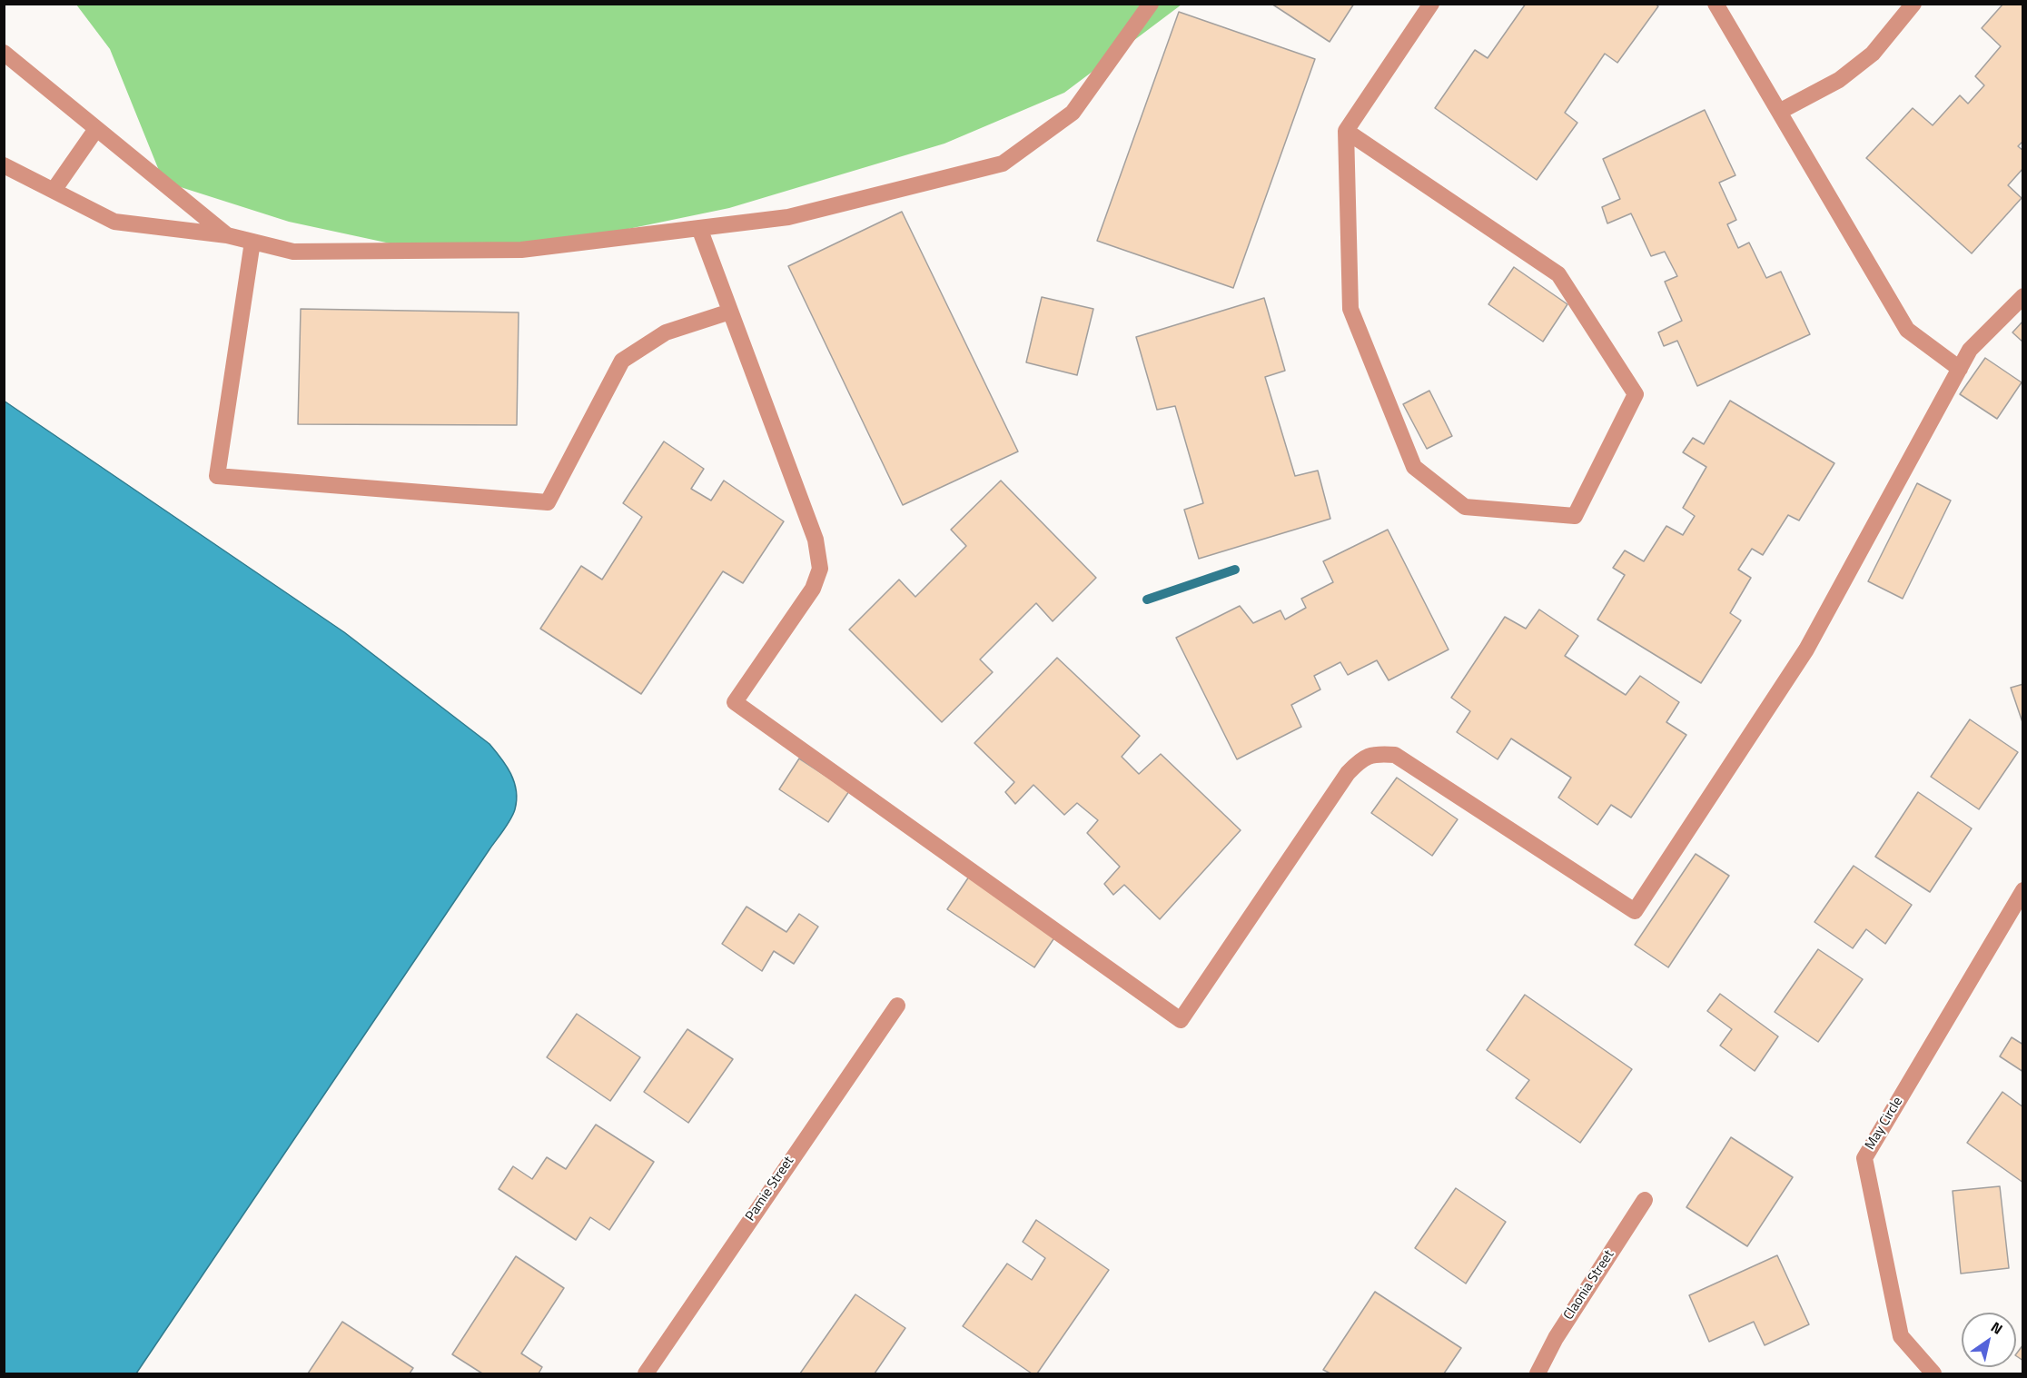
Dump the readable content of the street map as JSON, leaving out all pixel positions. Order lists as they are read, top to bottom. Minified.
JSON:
{"streets":{"street":["May Circle","Pamie Street","Claonia Street"]},"north":"top right"}
